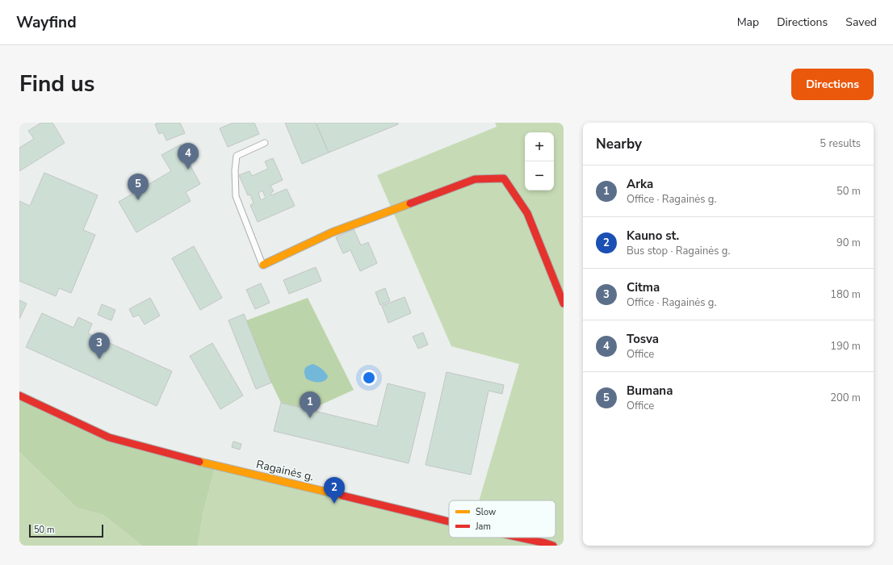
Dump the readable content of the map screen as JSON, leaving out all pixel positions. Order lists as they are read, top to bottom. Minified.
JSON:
{"streets":{"street":["Ragainės g."]},"legend":["Slow","Jam"],"scale_bar":"50 m","page":{"header":"Wayfind","nav":["Map","Directions","Saved"],"title":"Find us","buttons":"Directions","heading":["Nearby","5 results"],"map_buttons":["+","−"],"pins":["4","5","3","1","2"],"list":[{"mark":"1","name":"Arka","note":"Office · Ragainės g.","value":"50 m"},{"mark":"2","name":"Kauno st.","note":"Bus stop · Ragainės g.","value":"90 m"},{"mark":"3","name":"Citma","note":"Office · Ragainės g.","value":"180 m"},{"mark":"4","name":"Tosva","note":"Office","value":"190 m"},{"mark":"5","name":"Bumana","note":"Office","value":"200 m"}],"scale":"50 m"}}
